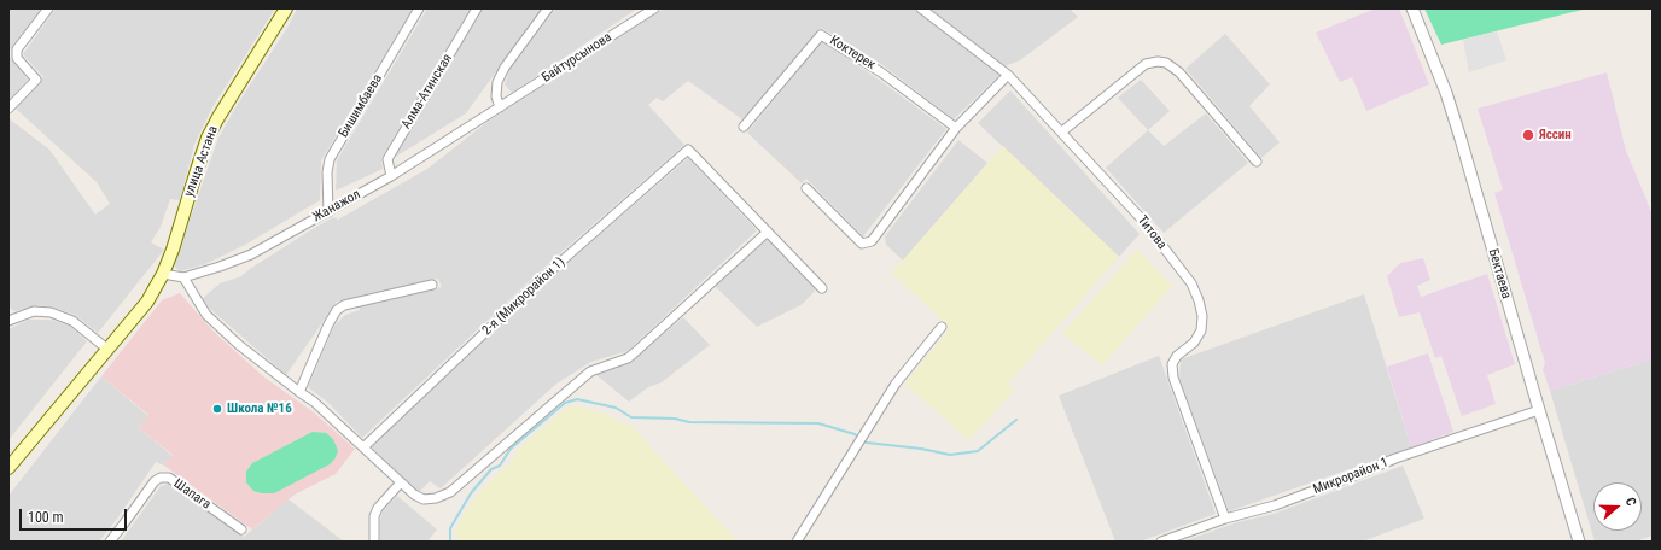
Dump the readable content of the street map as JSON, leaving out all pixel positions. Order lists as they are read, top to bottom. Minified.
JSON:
{"streets":{"main road":["улица Астана"],"street":["Коктерек","Байтурсынова","Алма-Атинская","Бишимбаева","Жанажол","Титова","Бектаева","2-я (Микрорайон 1)","Микрорайон 1","Шапага"]},"crossings":[["Байтурсынова","Жанажол"],["Алма-Атинская","Жанажол"],["Бишимбаева","Жанажол"],["улица Астана","Жанажол"],["Титова","Микрорайон 1"],["Бектаева","Микрорайон 1"]],"places":["Яссин","Школа №16"],"scale_bar":"100 m","north":"right"}
